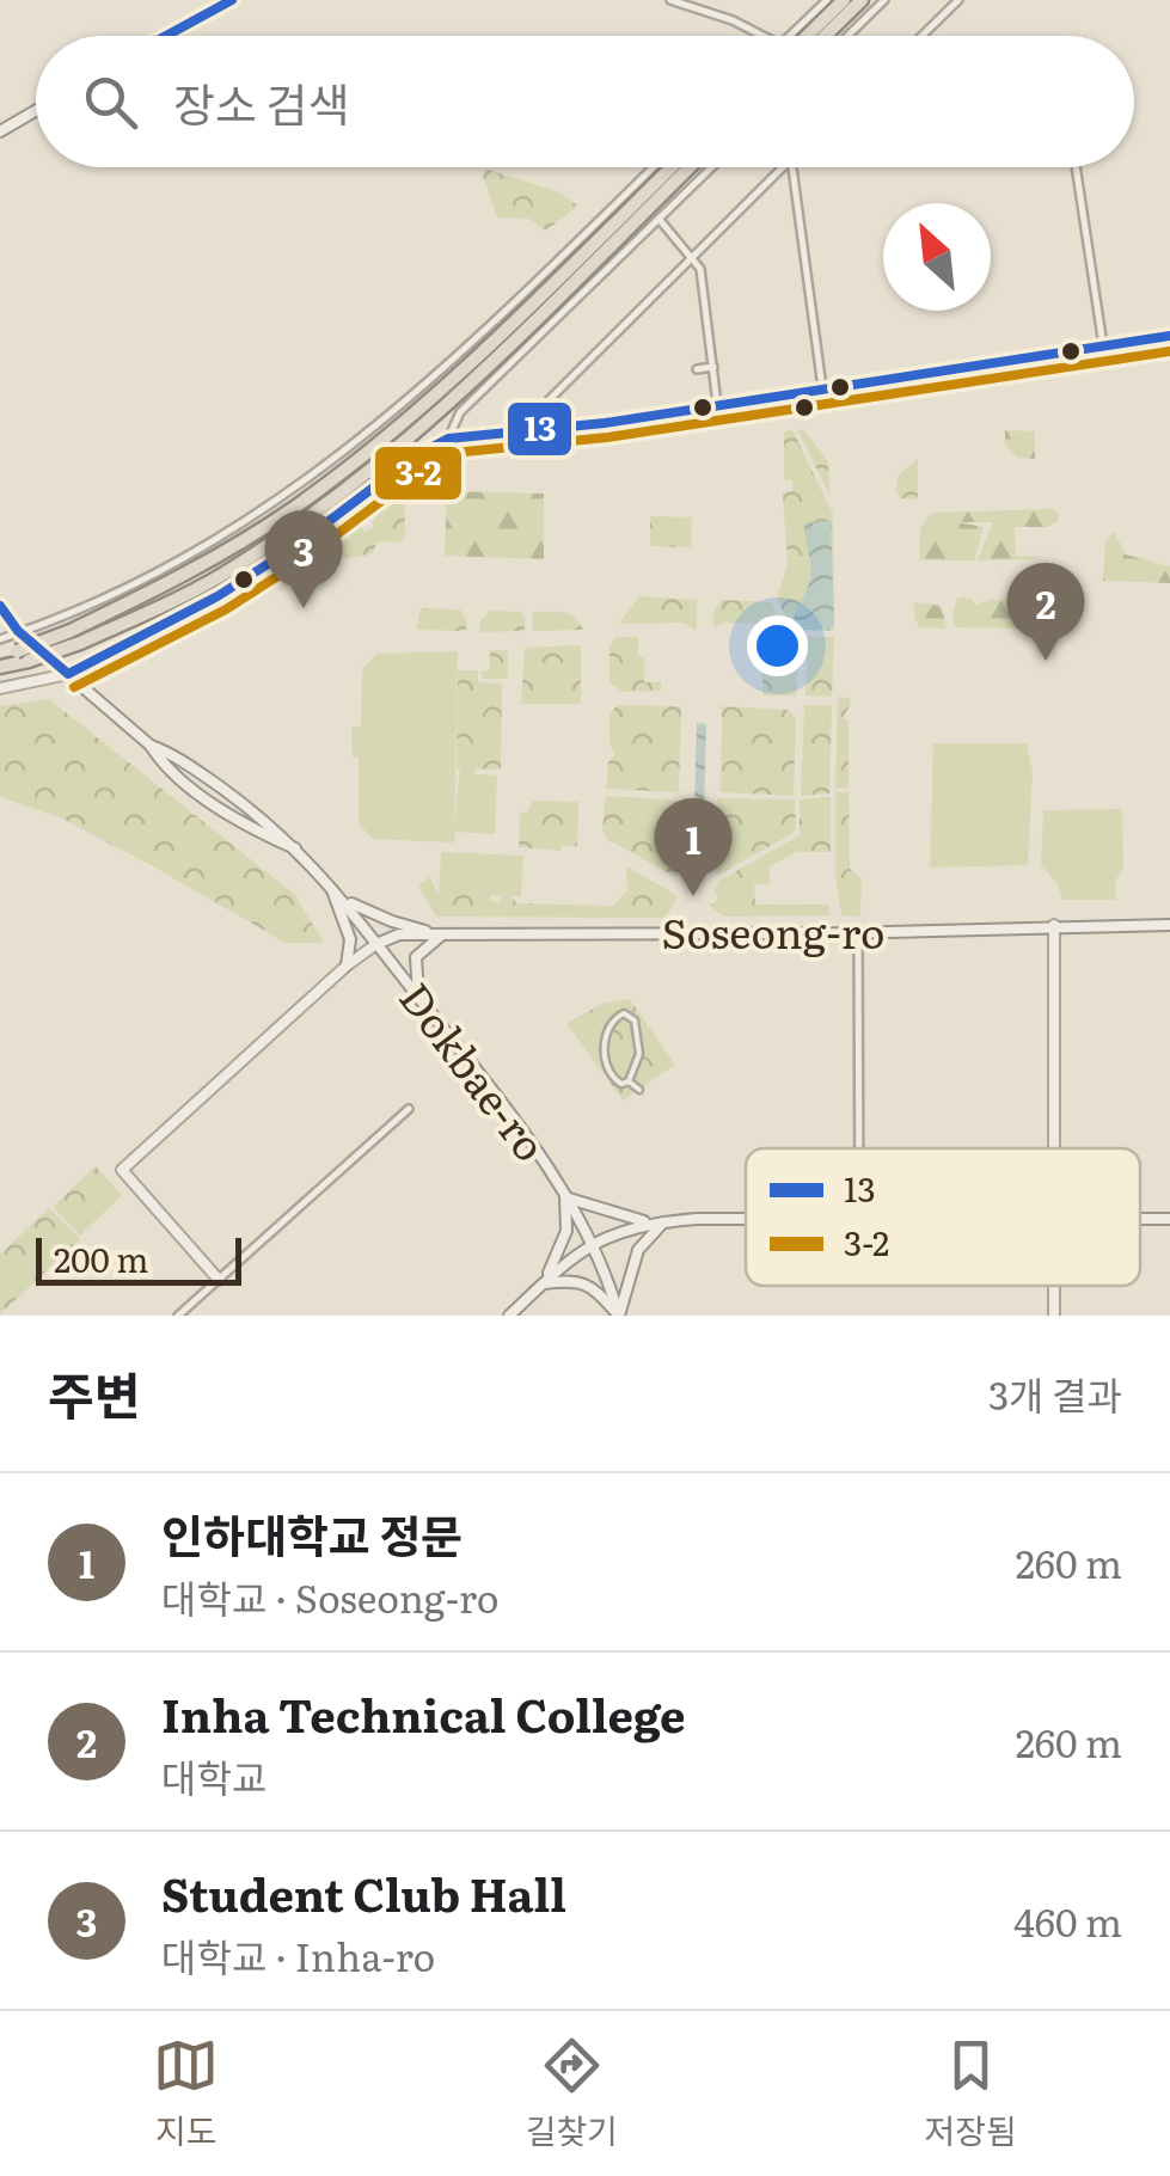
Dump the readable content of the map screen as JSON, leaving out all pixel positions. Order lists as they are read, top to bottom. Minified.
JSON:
{"streets":{"main road":["Soseong-ro","Dokbae-ro"]},"crossings":[["Soseong-ro","Dokbae-ro"]],"lines":["transit line 13","transit line 3-2"],"legend":["13","3-2"],"scale_bar":"200 m","north":"top left","page":{"search":"장소 검색","pins":["3","2","1"],"scale":"200 m","heading":["주변","3개 결과"],"list":[{"mark":"1","name":"인하대학교 정문","note":"대학교 · Soseong-ro","value":"260 m"},{"mark":"2","name":"Inha Technical College","note":"대학교","value":"260 m"},{"mark":"3","name":"Student Club Hall","note":"대학교 · Inha-ro","value":"460 m"}],"nav":["지도","길찾기","저장됨"]}}
